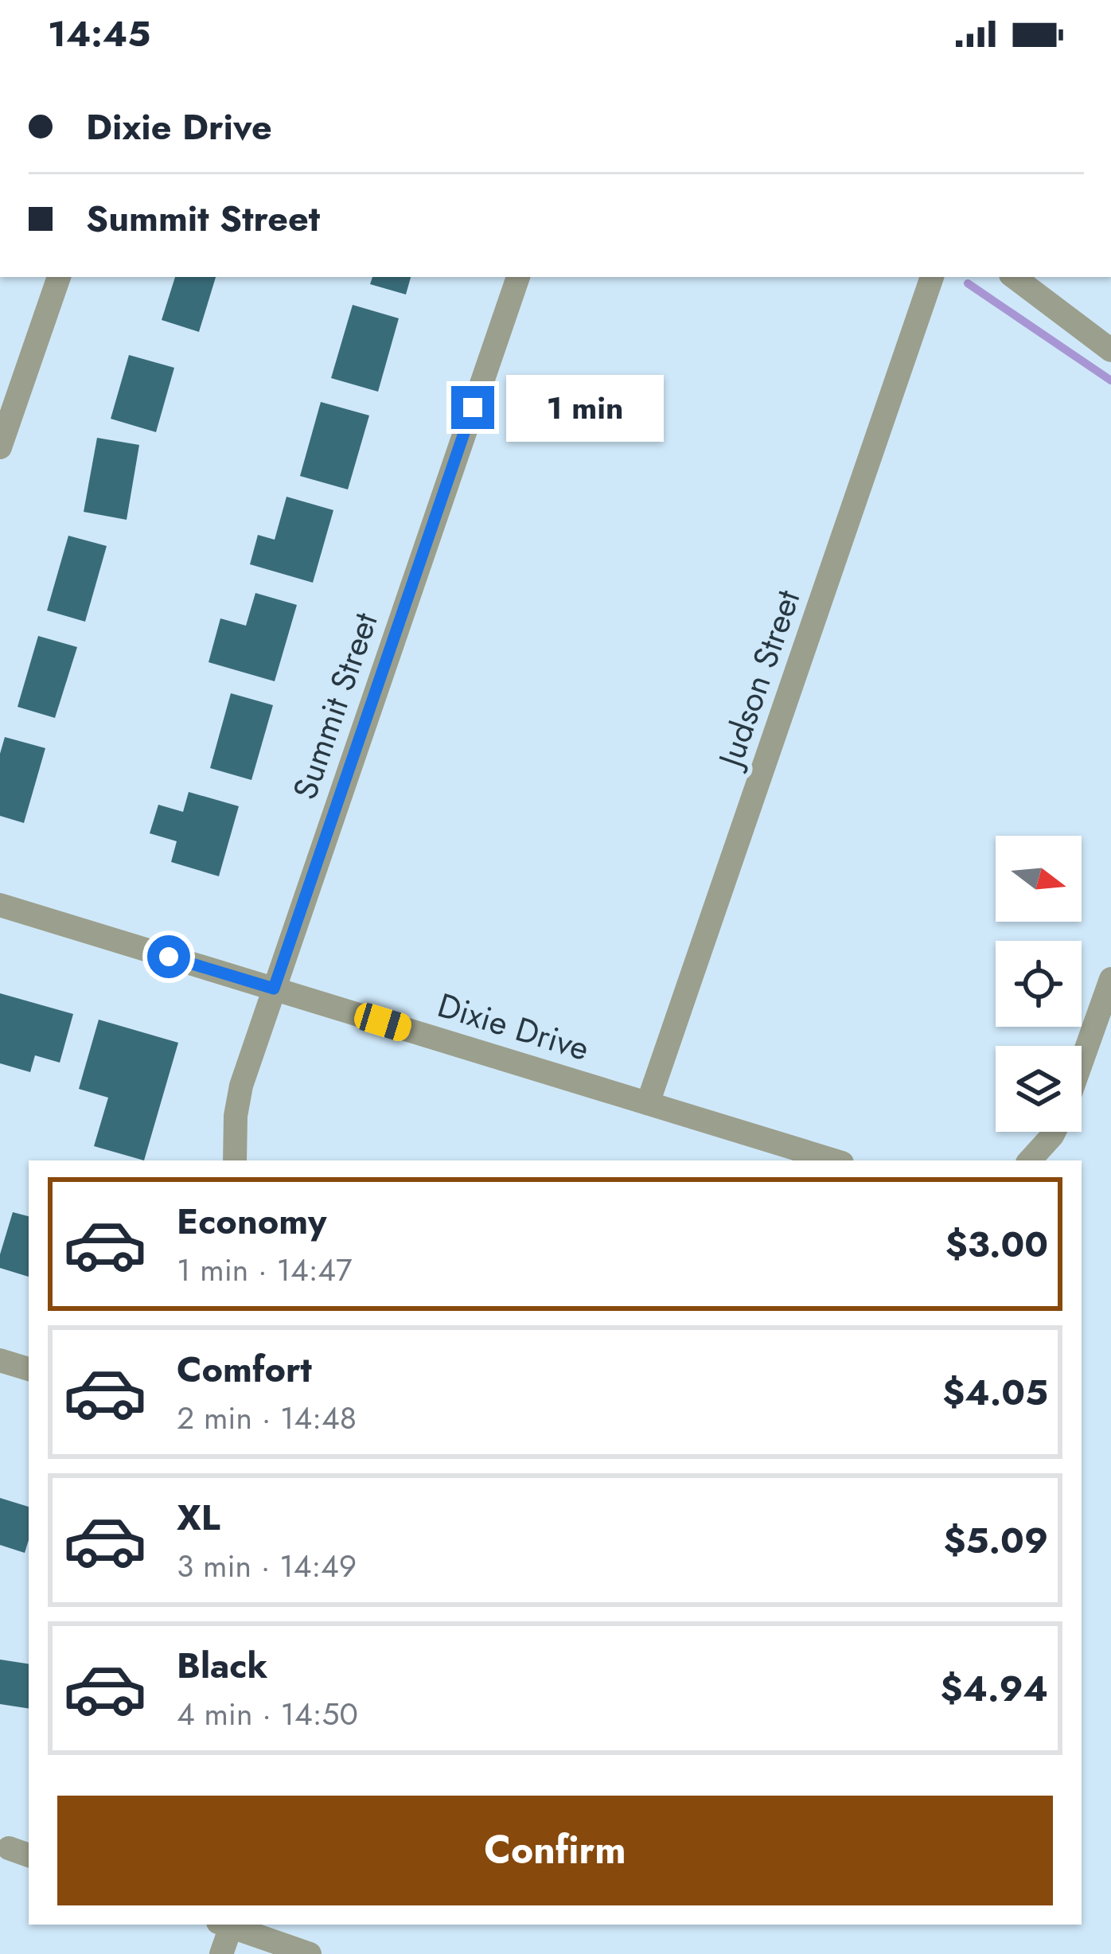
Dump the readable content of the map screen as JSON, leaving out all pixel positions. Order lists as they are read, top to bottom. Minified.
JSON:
{"streets":{"street":["Judson Street","Summit Street","Dixie Drive"]},"crossings":[["Judson Street","Dixie Drive"],["Summit Street","Dixie Drive"]],"north":"right","page":{"status":"14:45","banner":["Dixie Drive","Summit Street"],"bubble":"1 min","list":[{"name":"Economy","note":"1 min · 14:47","value":"$3.00"},{"name":"Comfort","note":"2 min · 14:48","value":"$4.05"},{"name":"XL","note":"3 min · 14:49","value":"$5.09"},{"name":"Black","note":"4 min · 14:50","value":"$4.94"}],"buttons":"Confirm"}}
